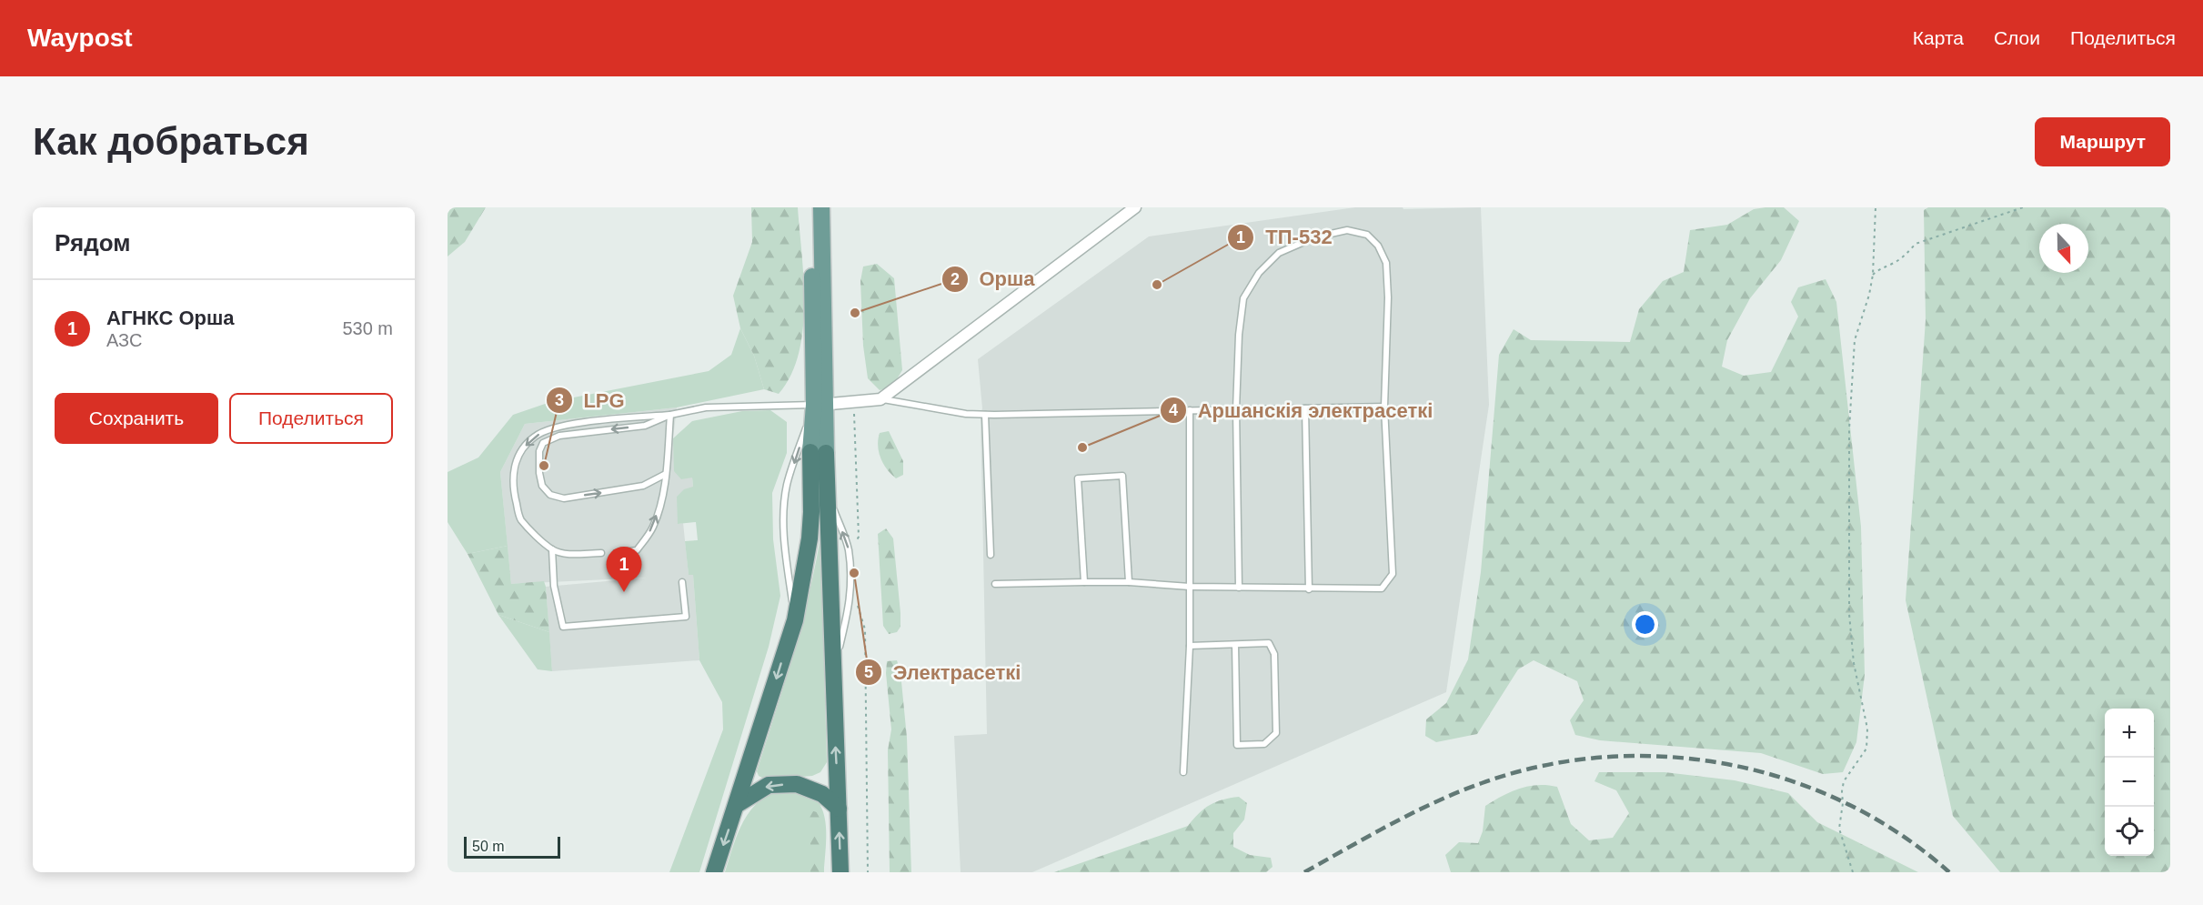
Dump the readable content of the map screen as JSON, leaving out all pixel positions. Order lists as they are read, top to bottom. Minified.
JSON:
{"places":["ТП-532","Орша","Аршанскія электрасеткі","LPG","Электрасеткі"],"scale_bar":"50 m","north":"bottom","page":{"header":"Waypost","nav":["Карта","Слои","Поделиться"],"buttons":["Маршрут",["Сохранить","Поделиться"]],"title":"Как добраться","heading":"Рядом","list":[{"mark":"1","name":"АГНКС Орша","note":"АЗС","value":"530 m"}],"pins":"1","map_buttons":["+","−"],"scale":"50 m"}}
